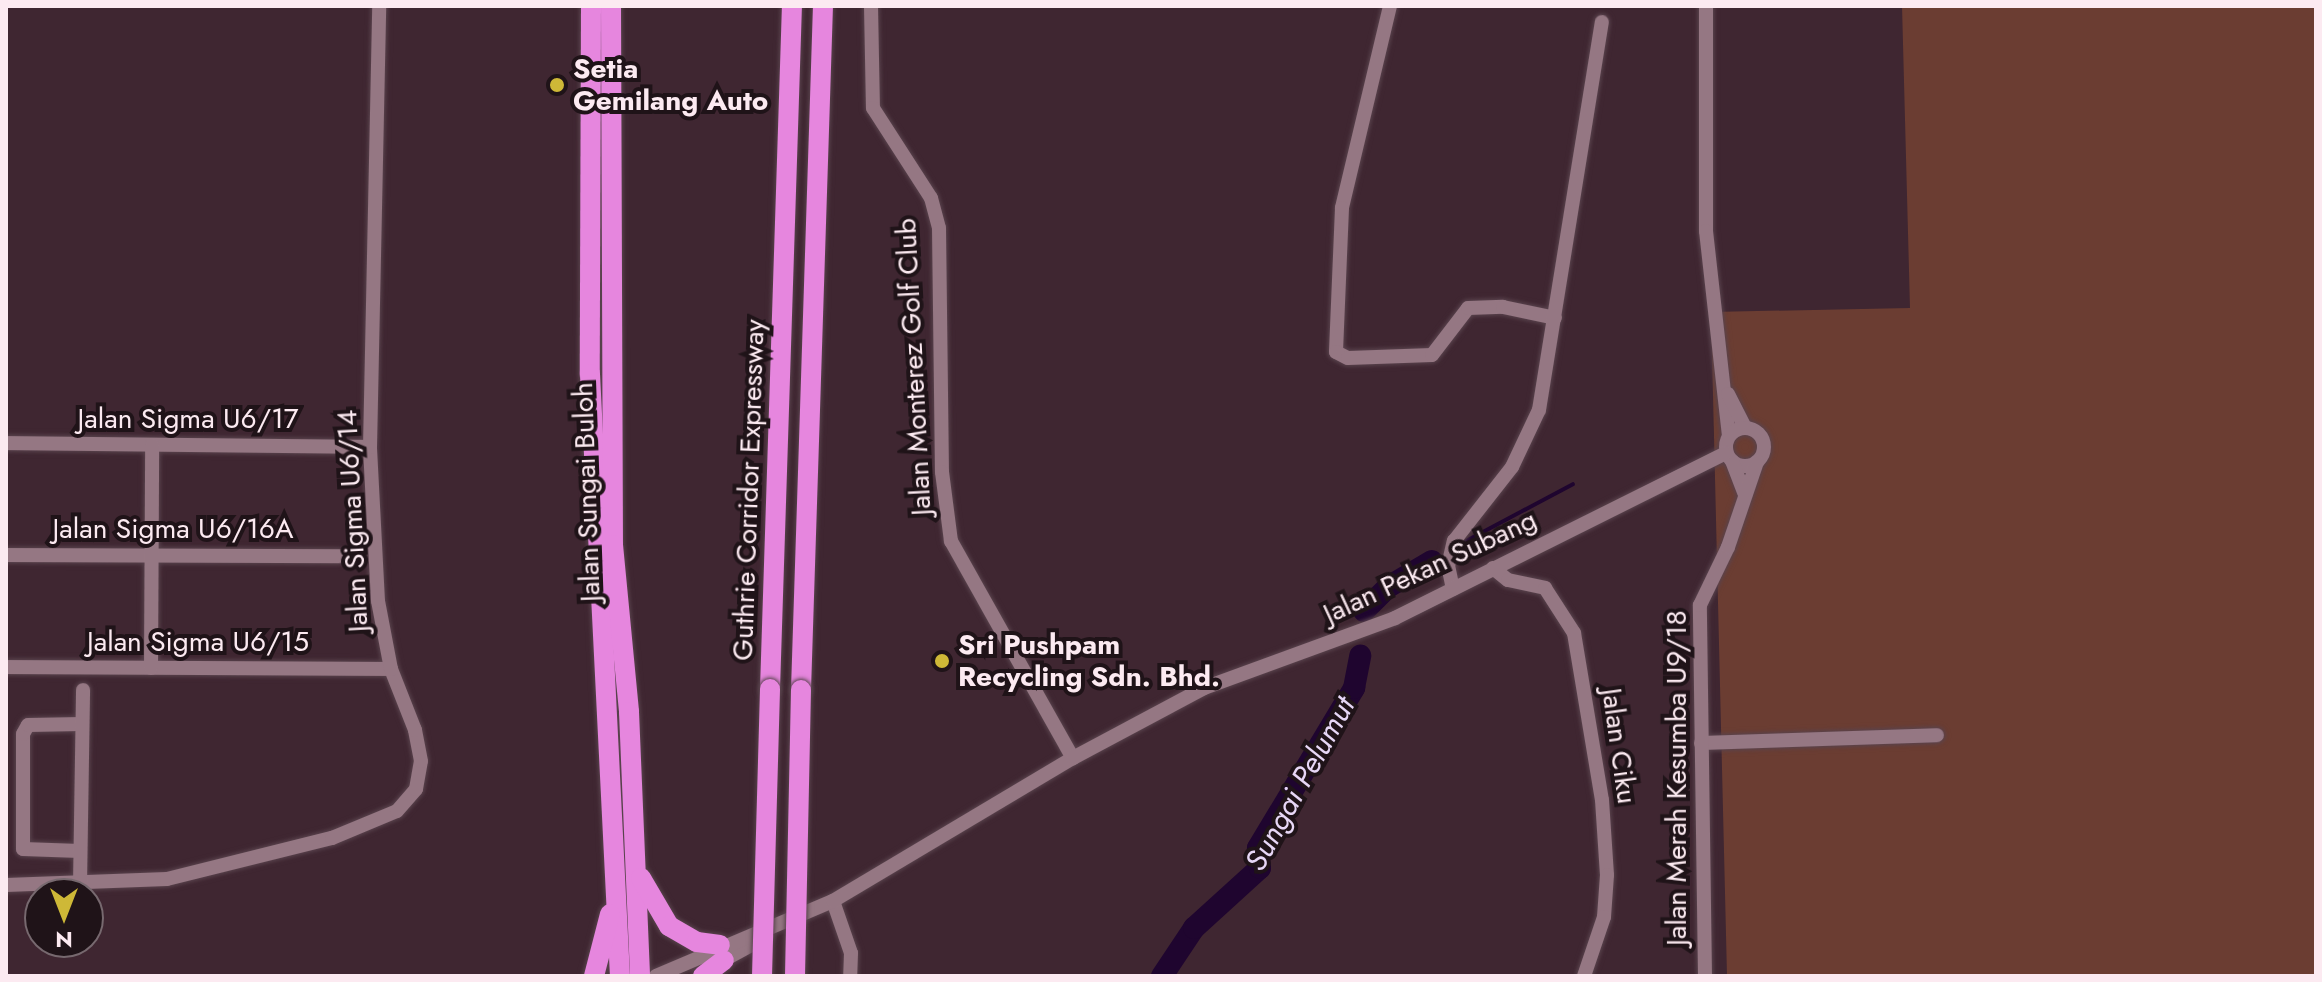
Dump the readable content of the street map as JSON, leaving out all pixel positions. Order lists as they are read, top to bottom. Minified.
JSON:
{"streets":{"highway":["Guthrie Corridor Expressway","Jalan Sungai Buloh"],"street":["Jalan Monterez Golf Club","Jalan Sigma U6/17","Jalan Sigma U6/14","Jalan Sigma U6/16A","Jalan Pekan Subang","Jalan Sigma U6/15","Jalan Ciku","Jalan Merah Kesumba U9/18"]},"crossings":[["Jalan Monterez Golf Club","Jalan Pekan Subang"],["Jalan Sigma U6/17","Jalan Sigma U6/14"],["Jalan Sigma U6/14","Jalan Sigma U6/15"],["Jalan Pekan Subang","Jalan Ciku"],["Jalan Pekan Subang","Jalan Merah Kesumba U9/18"]],"water":["Sungai Pelumut"],"places":["Setia Gemilang Auto","Sri Pushpam Recycling Sdn. Bhd."],"north":"bottom"}
